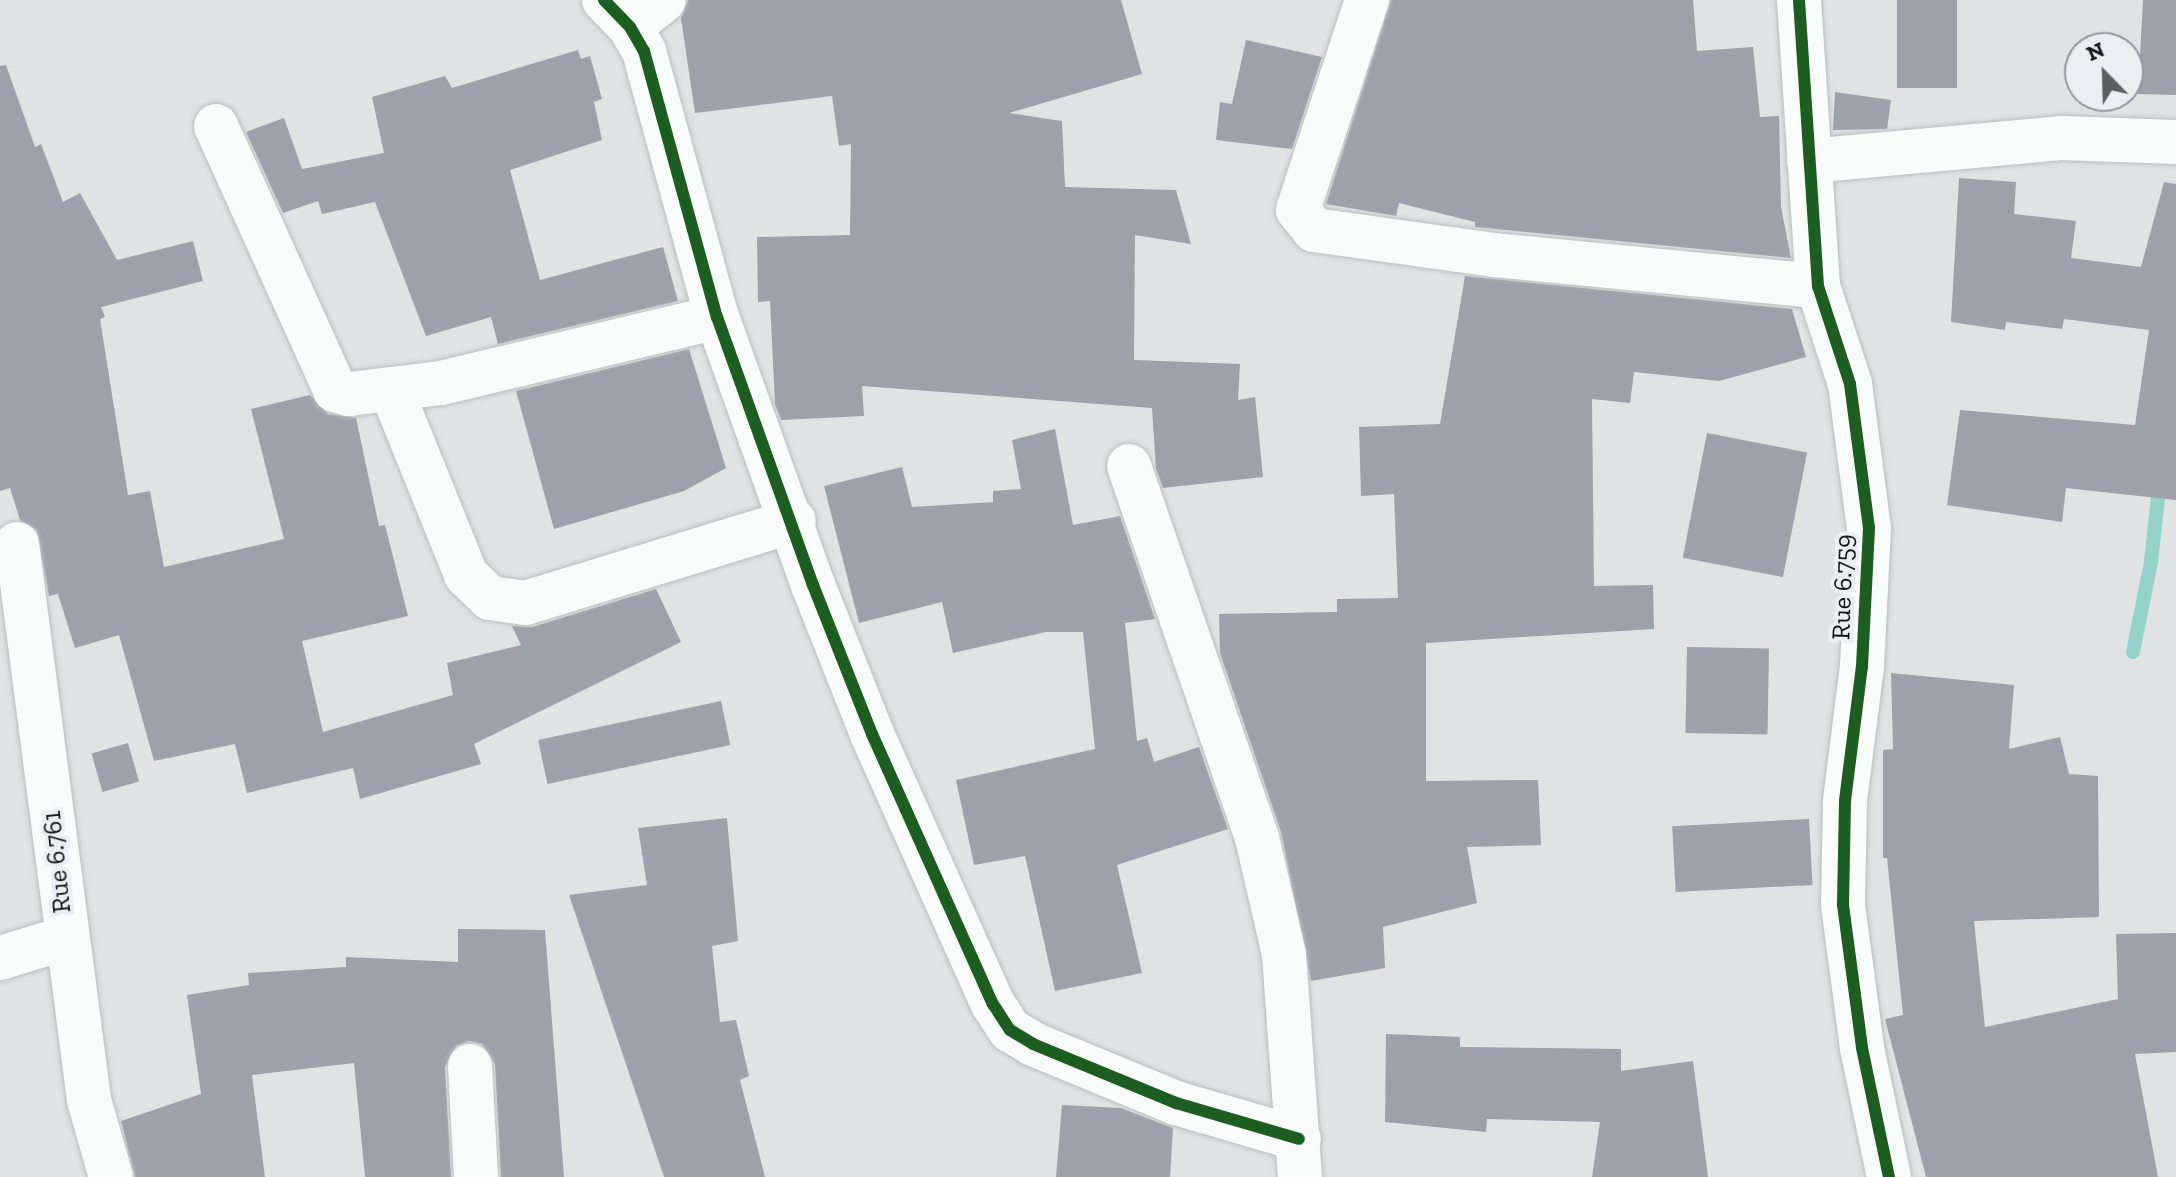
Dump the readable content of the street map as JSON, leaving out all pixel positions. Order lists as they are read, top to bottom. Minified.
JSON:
{"streets":{"street":["Rue 6.759","Rue 6.761"]},"north":"top left"}
